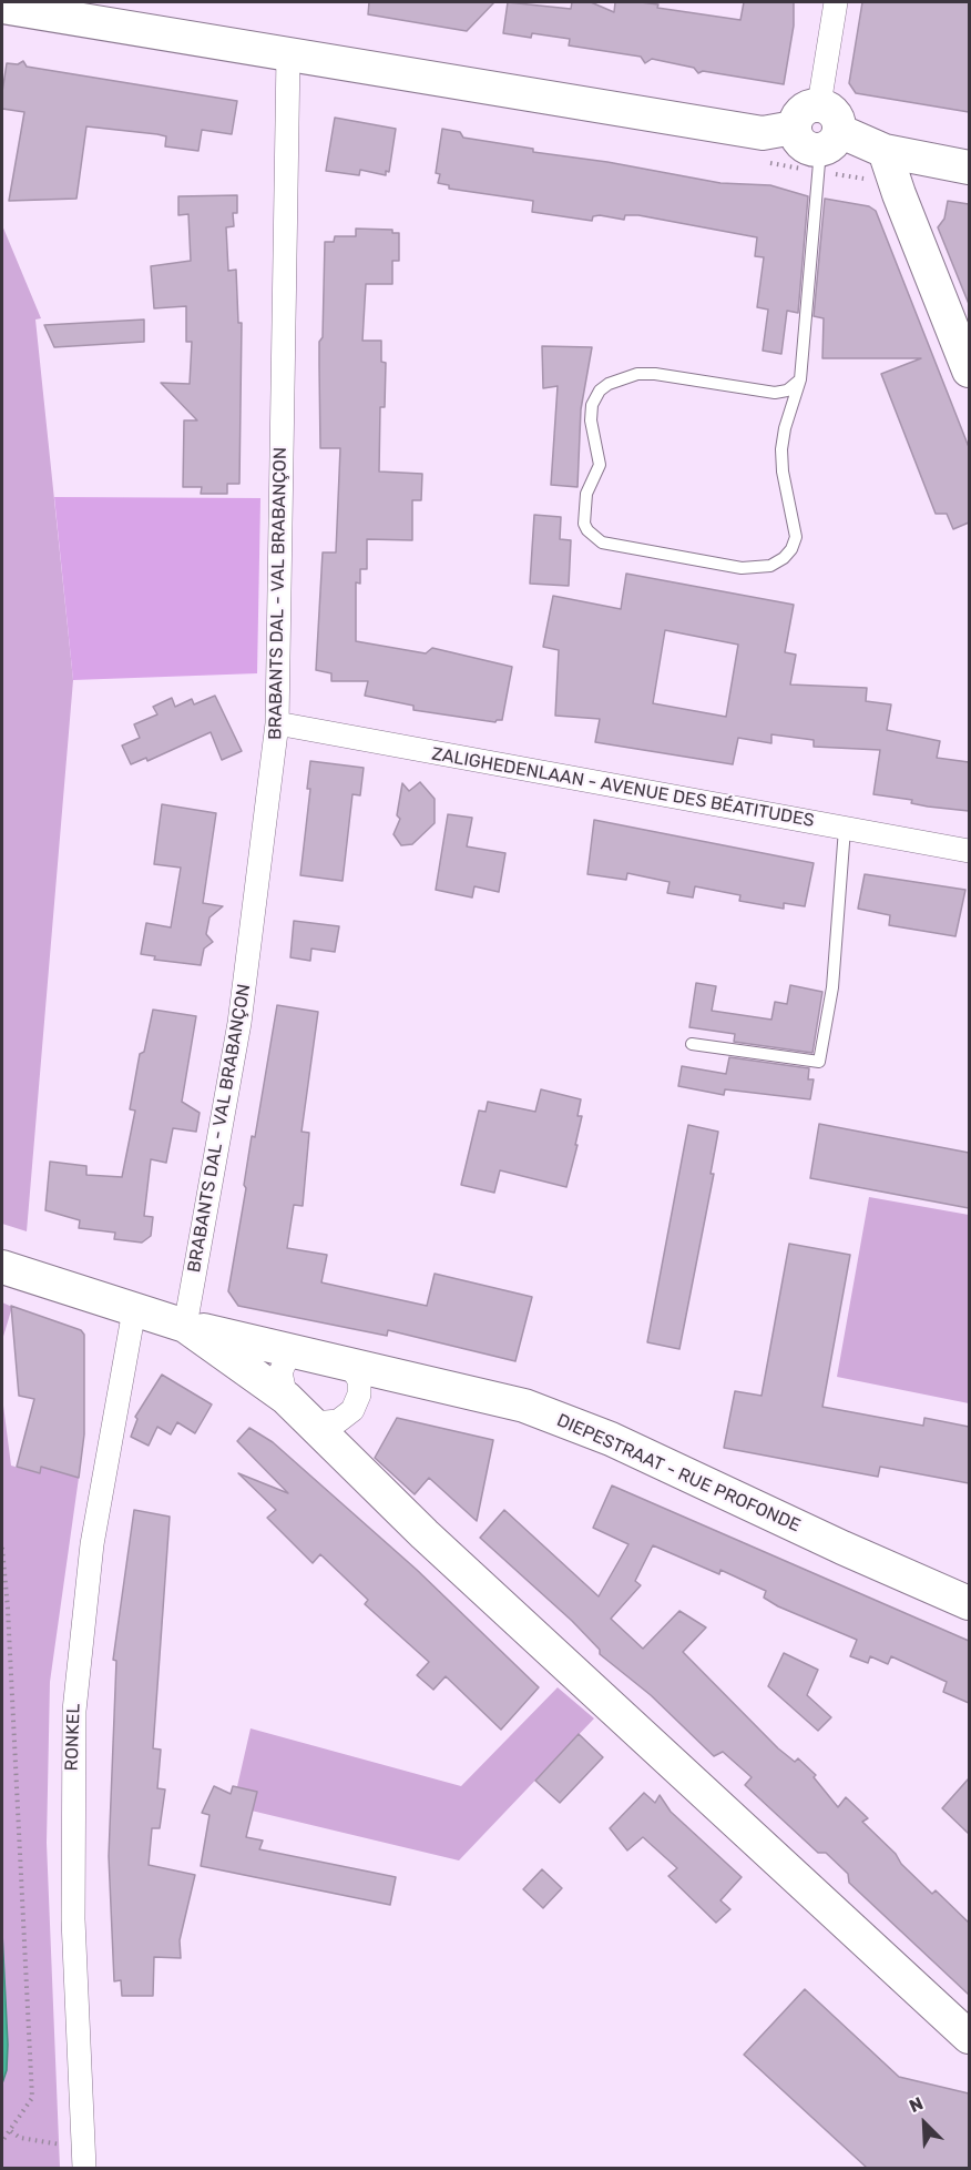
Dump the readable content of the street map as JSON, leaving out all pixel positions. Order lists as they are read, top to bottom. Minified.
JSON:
{"streets":{"main road":["DIEPESTRAAT - RUE PROFONDE"],"street":["BRABANTS DAL - VAL BRABANÇON","ZALIGHEDENLAAN - AVENUE DES BÉATITUDES","RONKEL"]},"crossings":[["BRABANTS DAL - VAL BRABANÇON","ZALIGHEDENLAAN - AVENUE DES BÉATITUDES"],["BRABANTS DAL - VAL BRABANÇON","DIEPESTRAAT - RUE PROFONDE"],["DIEPESTRAAT - RUE PROFONDE","RONKEL"]],"north":"top left"}
